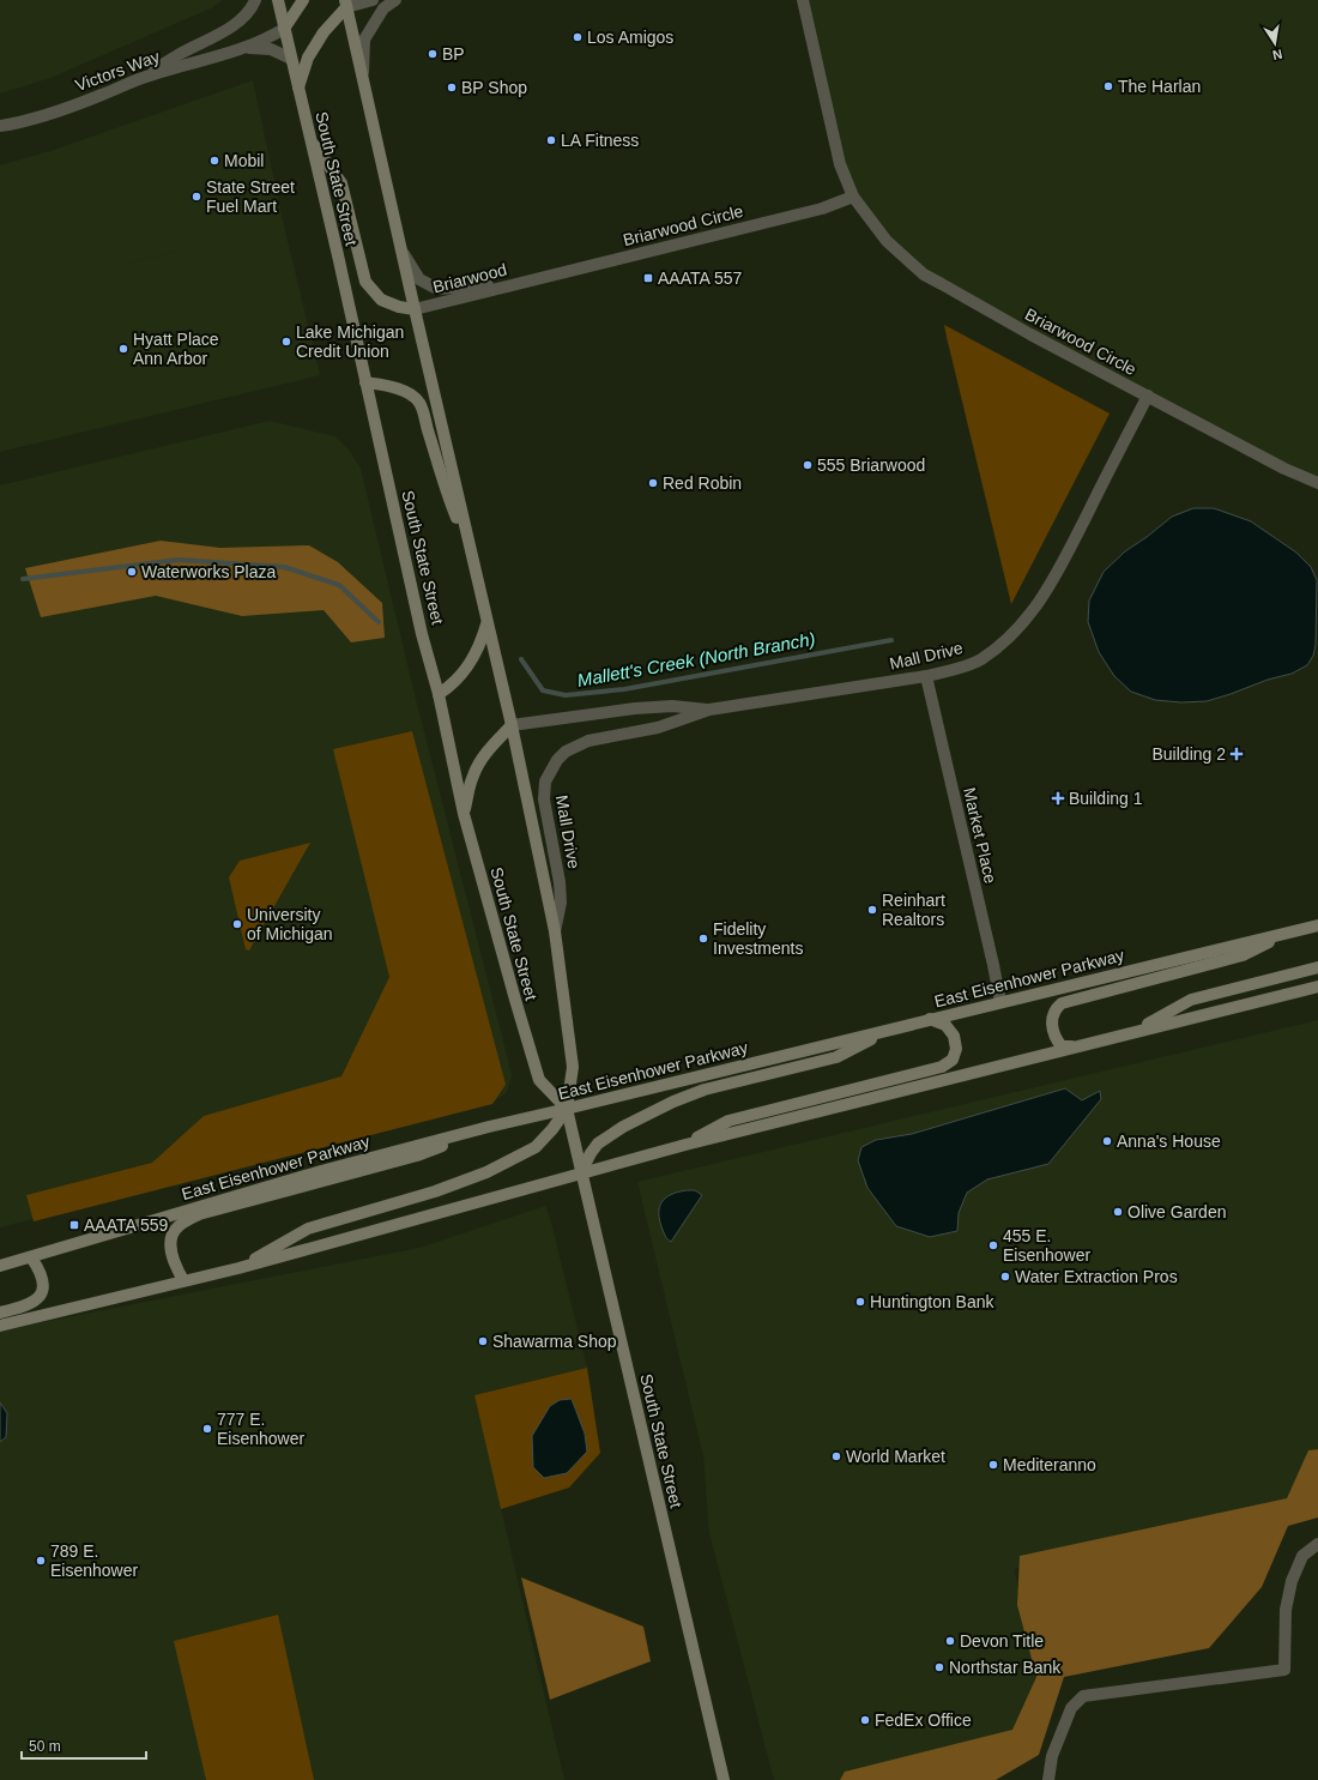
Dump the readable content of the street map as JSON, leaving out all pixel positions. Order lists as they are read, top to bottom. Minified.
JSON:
{"streets":{"main road":["South State Street","East Eisenhower Parkway"],"street":["Victors Way","Briarwood Circle","Briarwood","Mall Drive","Market Place"]},"crossings":[["Victors Way","South State Street"],["South State Street","Briarwood"],["South State Street","Mall Drive"],["South State Street","East Eisenhower Parkway"],["Briarwood Circle","Briarwood"],["Briarwood Circle","Mall Drive"],["Mall Drive","Market Place"],["Market Place","East Eisenhower Parkway"]],"water":["Mallett's Creek (North Branch)"],"places":{"other":["Los Amigos","BP","The Harlan","BP Shop","LA Fitness","Mobil","State Street Fuel Mart","Lake Michigan Credit Union","Hyatt Place Ann Arbor","555 Briarwood","Red Robin","Waterworks Plaza","Reinhart Realtors","University of Michigan","Fidelity Investments","Anna's House","Olive Garden","455 E. Eisenhower","Water Extraction Pros","Huntington Bank","Shawarma Shop","777 E. Eisenhower","World Market","Mediteranno","789 E. Eisenhower","Devon Title","Northstar Bank","FedEx Office"],"transit":["AAATA 557","AAATA 559"],"health":["Building 2","Building 1"]},"scale_bar":"50 m","north":"bottom"}
